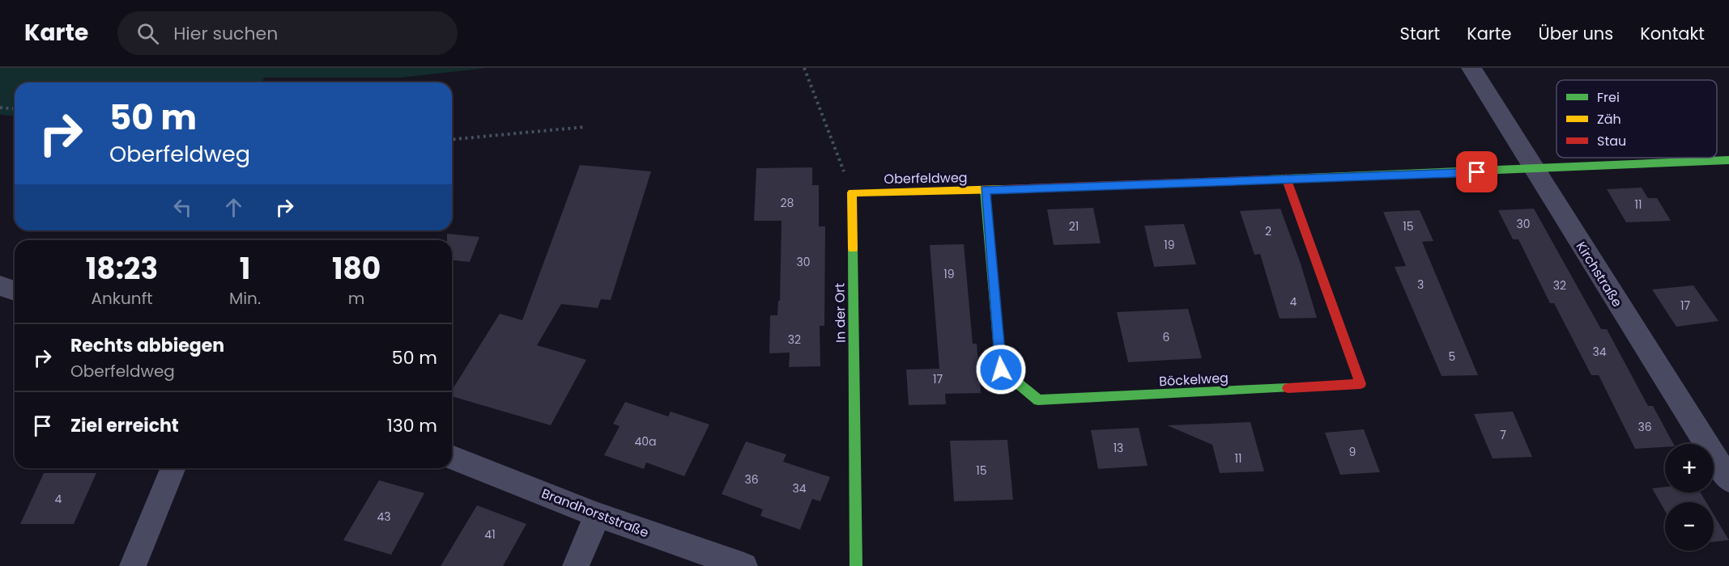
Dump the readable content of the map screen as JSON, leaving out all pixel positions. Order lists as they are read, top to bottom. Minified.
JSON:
{"streets":{"street":["Oberfeldweg","Kirchstraße","In der Ort","Böckelweg","Brandhorststraße"]},"crossings":[["Oberfeldweg","Kirchstraße"],["Oberfeldweg","In der Ort"],["Oberfeldweg","Böckelweg"]],"house_numbers":["28","11","30","21","15","2","19","30","19","3","32","4","17","6","32","34","5","17","36","7","40a","13","9","11","15","36","34","4","43","41"],"legend":["Frei","Zäh","Stau"],"page":{"header":"Karte","search":"Hier suchen","nav":["Start","Karte","Über uns","Kontakt"],"turn":["50 m","Oberfeldweg"],"eta":["18:23","Ankunft","1","Min.","180","m"],"list":[{"name":"Rechts abbiegen","note":"Oberfeldweg","value":"50 m"},{"name":"Ziel erreicht","value":"130 m"}],"map_buttons":["+","−"]}}
